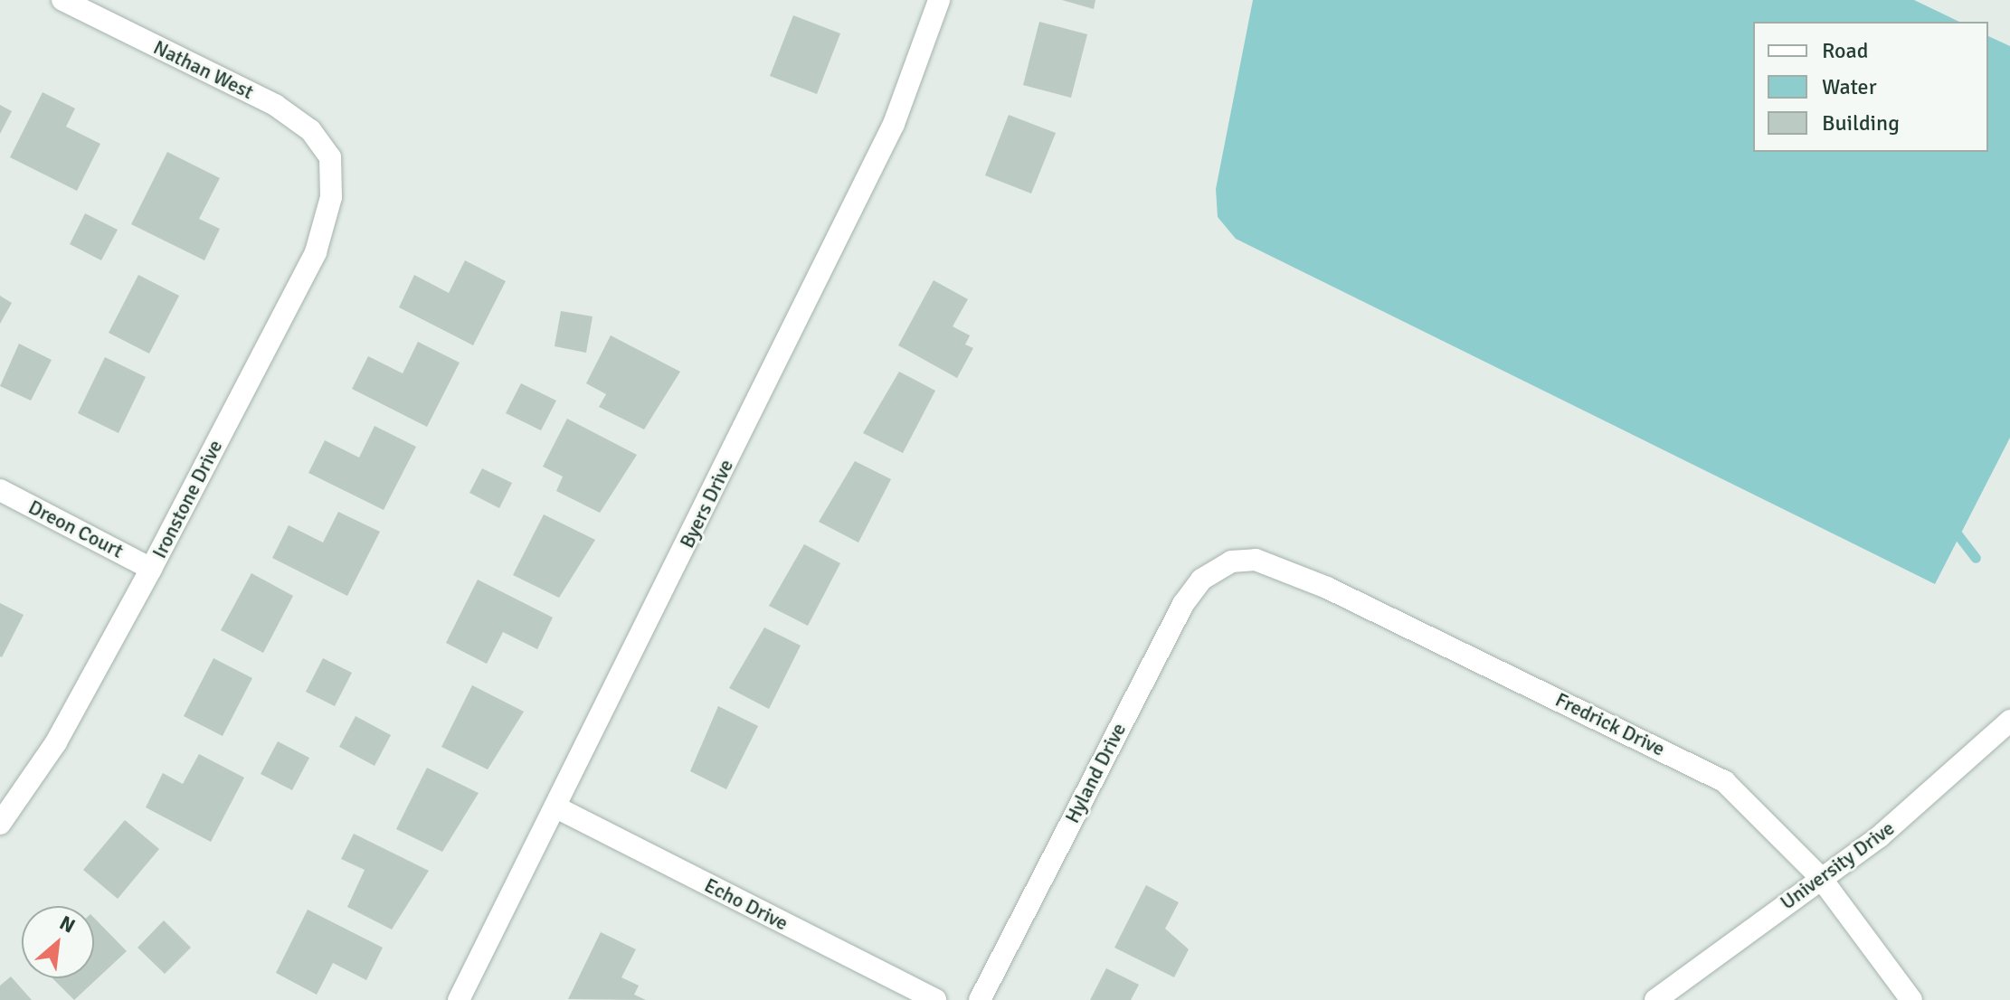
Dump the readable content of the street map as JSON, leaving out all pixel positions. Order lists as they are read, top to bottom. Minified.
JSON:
{"streets":{"street":["Nathan West","Ironstone Drive","Byers Drive","Dreon Court","Fredrick Drive","Hyland Drive","University Drive","Echo Drive"]},"crossings":[["Nathan West","Ironstone Drive"],["Ironstone Drive","Dreon Court"],["Byers Drive","Echo Drive"],["Fredrick Drive","Hyland Drive"],["Fredrick Drive","University Drive"]],"legend":["Road","Water","Building"],"north":"top right"}
